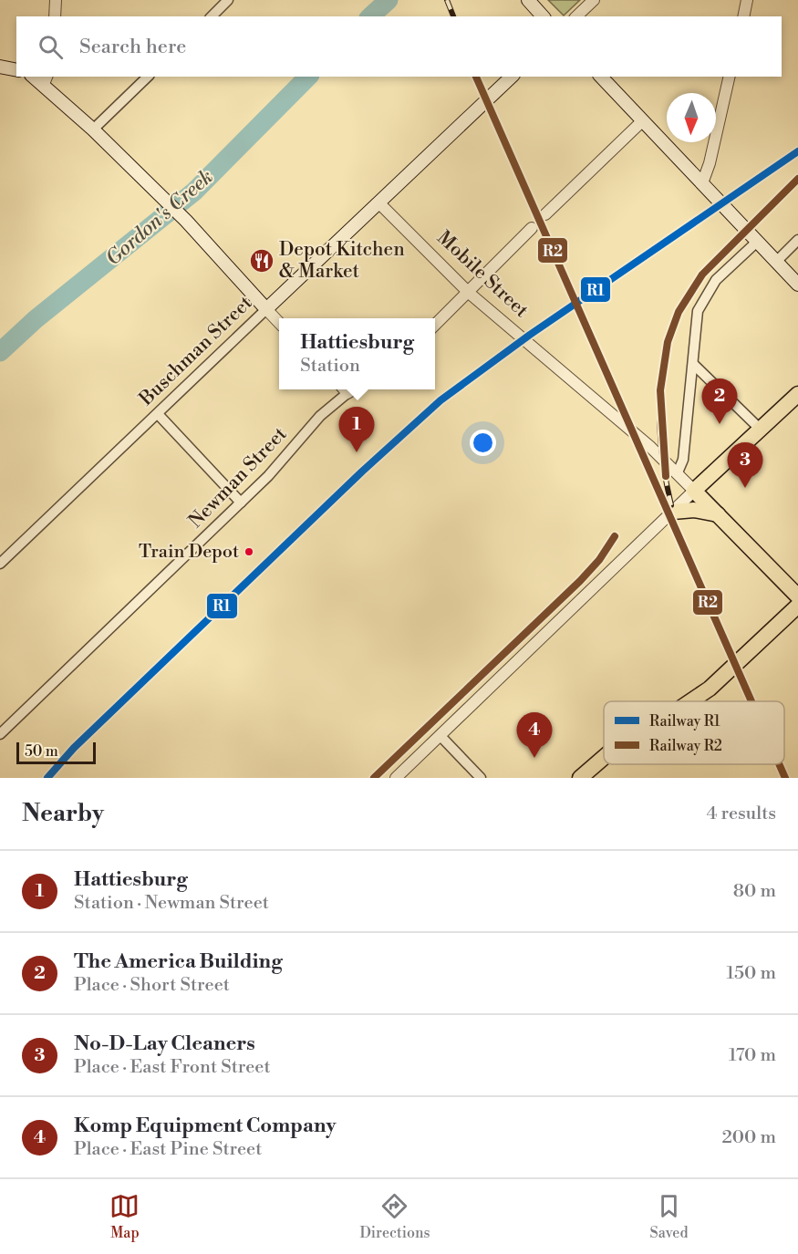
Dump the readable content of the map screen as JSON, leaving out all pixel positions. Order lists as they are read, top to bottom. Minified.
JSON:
{"streets":{"main road":["Mobile Street","Buschman Street"],"street":["Newman Street"]},"crossings":[["Mobile Street","Buschman Street"]],"water":["Gordon's Creek"],"places":{"restaurant":["Depot Kitchen & Market"],"other":["Train Depot"]},"lines":["rail line R2","rail line R1"],"legend":["Railway R1","Railway R2"],"scale_bar":"50 m","north":"bottom","page":{"search":"Search here","popup":["Hattiesburg","Station"],"pins":["2","1","3","4"],"scale":"50 m","heading":["Nearby","4 results"],"list":[{"mark":"1","name":"Hattiesburg","note":"Station · Newman Street","value":"80 m"},{"mark":"2","name":"The America Building","note":"Place · Short Street","value":"150 m"},{"mark":"3","name":"No-D-Lay Cleaners","note":"Place · East Front Street","value":"170 m"},{"mark":"4","name":"Komp Equipment Company","note":"Place · East Pine Street","value":"200 m"}],"nav":["Map","Directions","Saved"]}}
